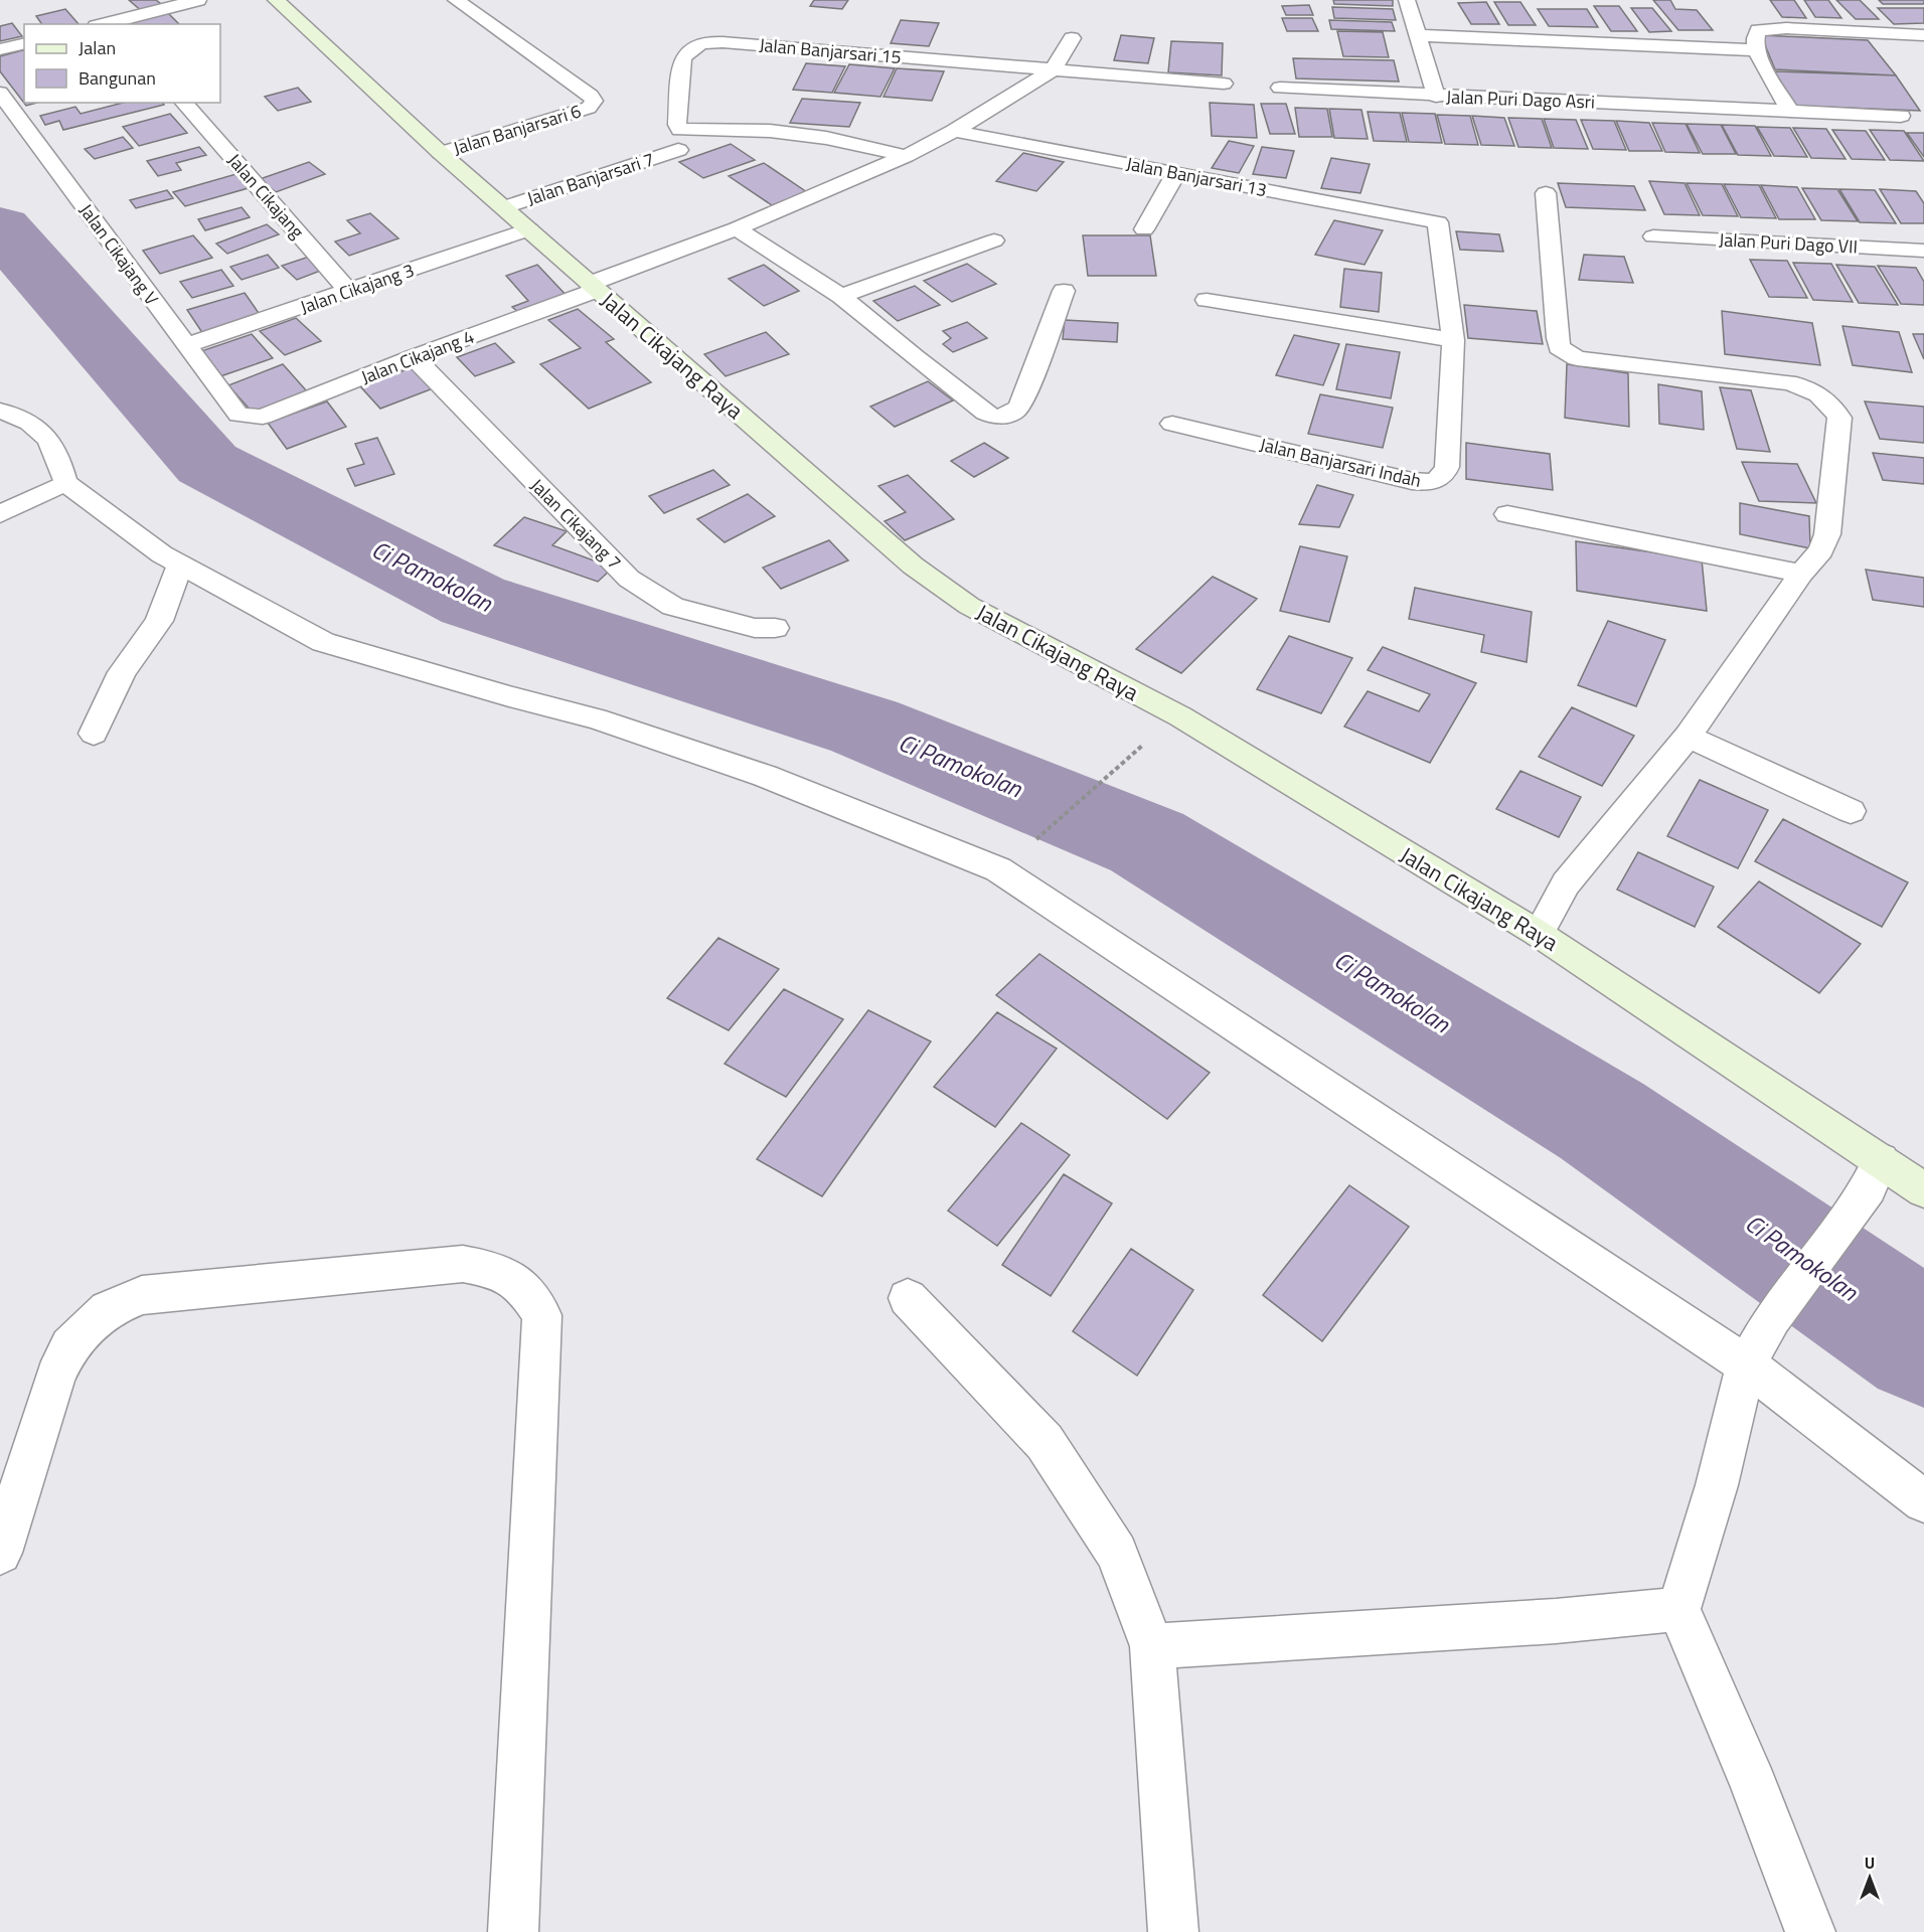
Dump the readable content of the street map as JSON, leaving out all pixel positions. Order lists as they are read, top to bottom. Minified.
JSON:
{"streets":{"main road":["Jalan Cikajang Raya"],"street":["Jalan Banjarsari 15","Jalan Puri Dago Asri","Jalan Banjarsari 6","Jalan Banjarsari 13","Jalan Banjarsari 7","Jalan Cikajang","Jalan Puri Dago VII","Jalan Cikajang V","Jalan Cikajang 3","Jalan Cikajang 4","Jalan Banjarsari Indah","Jalan Cikajang 7"]},"crossings":[["Jalan Banjarsari 15","Jalan Cikajang 4"],["Jalan Banjarsari 6","Jalan Cikajang Raya"],["Jalan Banjarsari 13","Jalan Cikajang 4"],["Jalan Banjarsari 13","Jalan Banjarsari Indah"],["Jalan Banjarsari 7","Jalan Cikajang Raya"],["Jalan Cikajang","Jalan Cikajang 3"],["Jalan Cikajang V","Jalan Cikajang 3"],["Jalan Cikajang V","Jalan Cikajang 4"],["Jalan Cikajang 3","Jalan Cikajang Raya"],["Jalan Cikajang Raya","Jalan Cikajang 4"],["Jalan Cikajang 4","Jalan Cikajang 7"]],"water":["Ci Pamokolan"],"legend":["Jalan","Bangunan"],"north":"top"}
